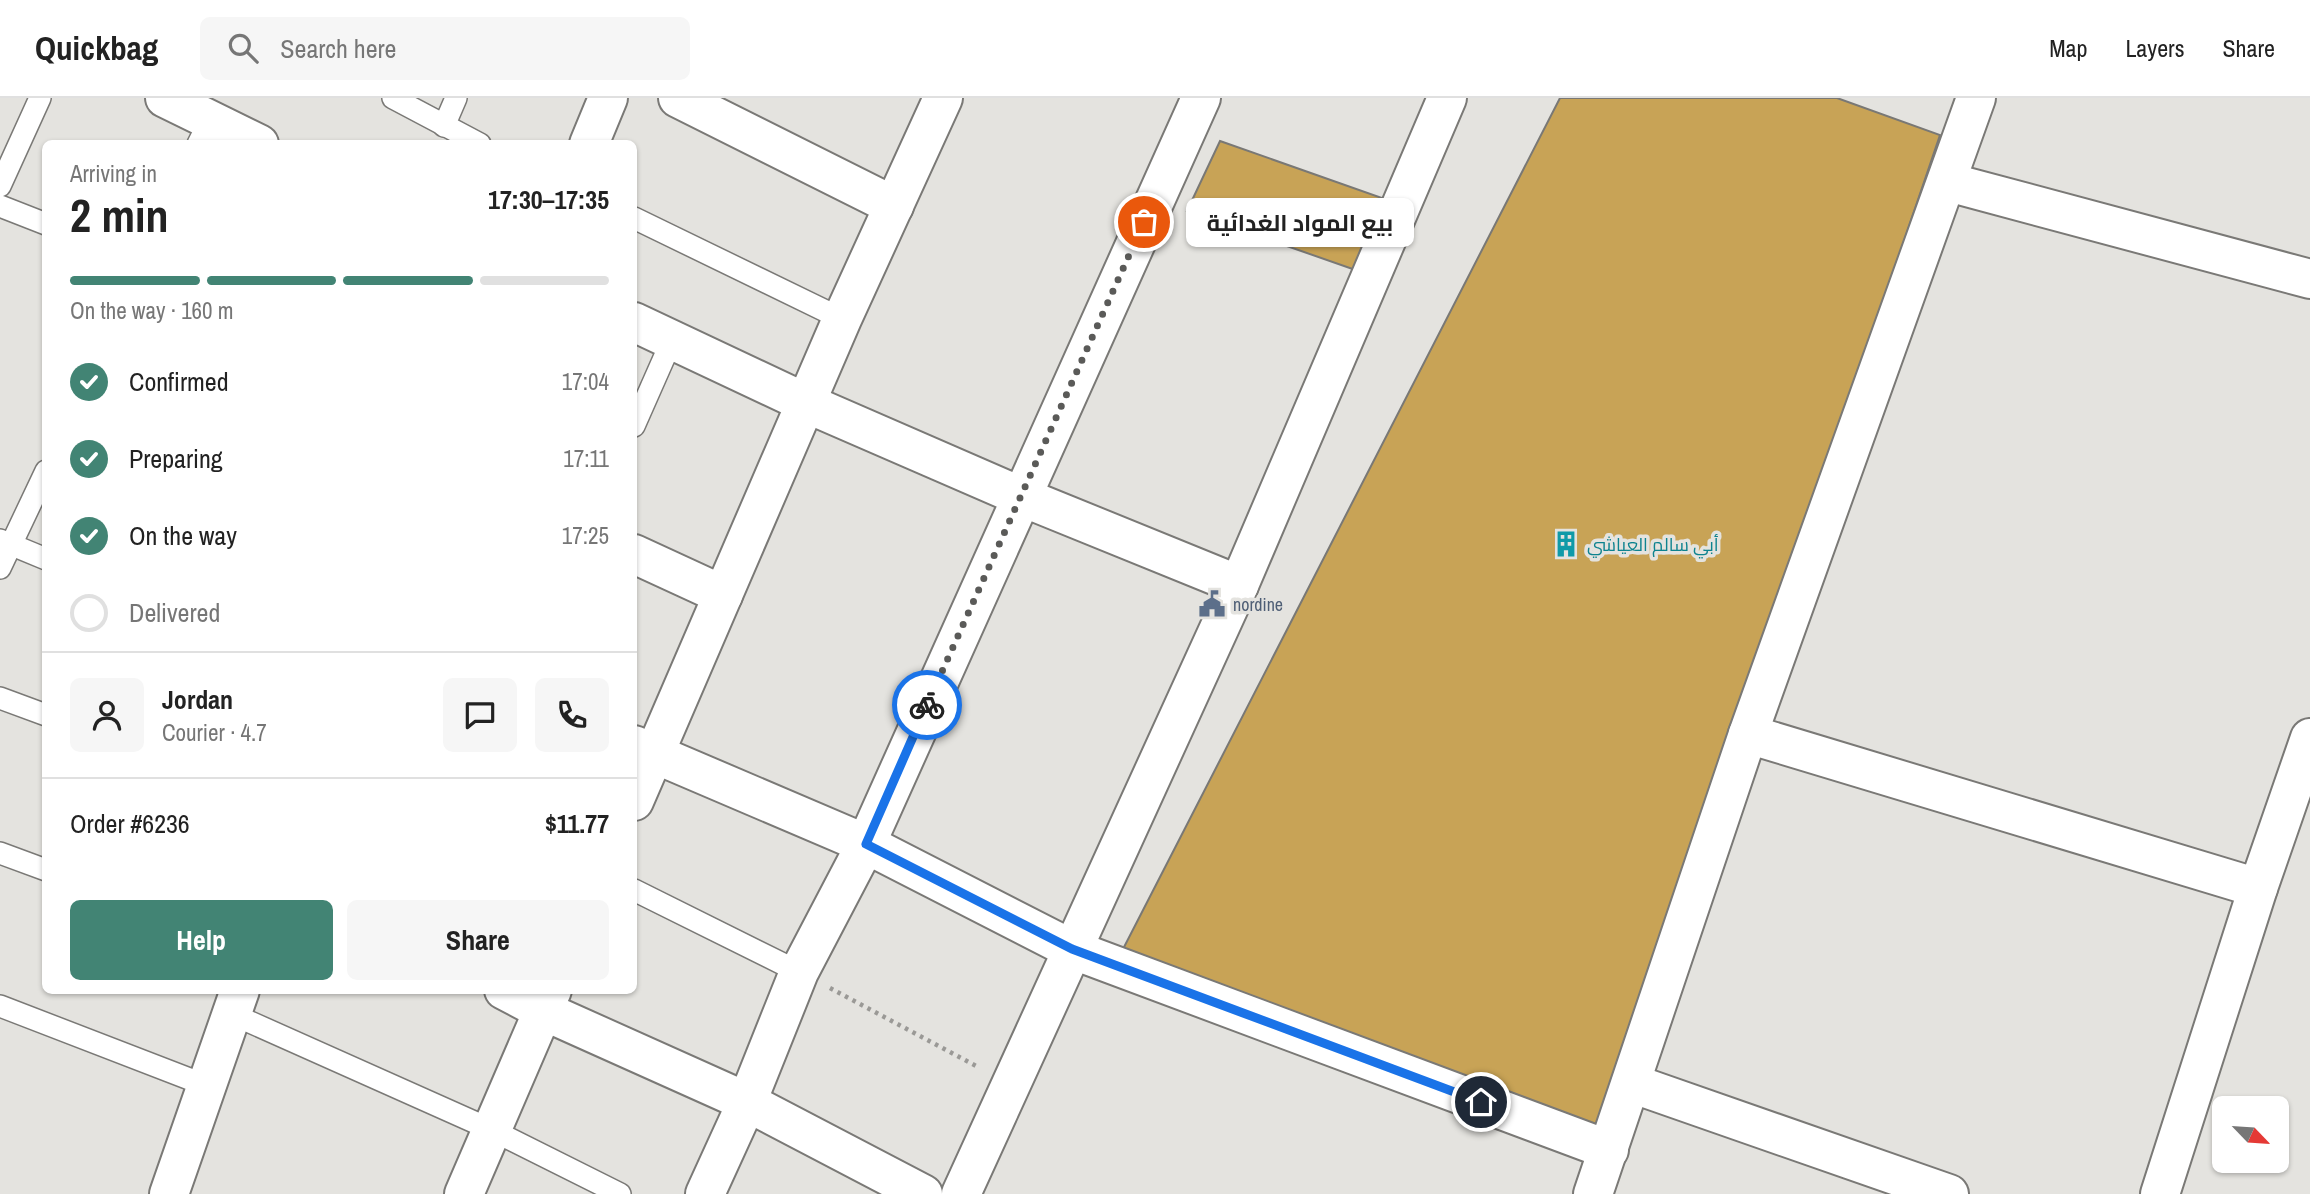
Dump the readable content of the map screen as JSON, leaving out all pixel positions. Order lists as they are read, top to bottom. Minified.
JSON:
{"places":{"other":["بيع المواد الغدائية"],"building":["أبي سالم العياشي"],"public building":["nordine"]},"north":"bottom right","page":{"header":"Quickbag","search":"Search here","nav":["Map","Layers","Share"],"heading":["2 min","Arriving in","17:30–17:35"],"panel":["Jordan","Courier · 4.7","Order #6236","$11.77"],"bubble":"بيع المواد الغدائية","bar":"On the way · 160 m","list":[["Confirmed","17:04"],["Preparing","17:11"],["On the way","17:25"],"Delivered"],"buttons":["Help","Share"]}}
